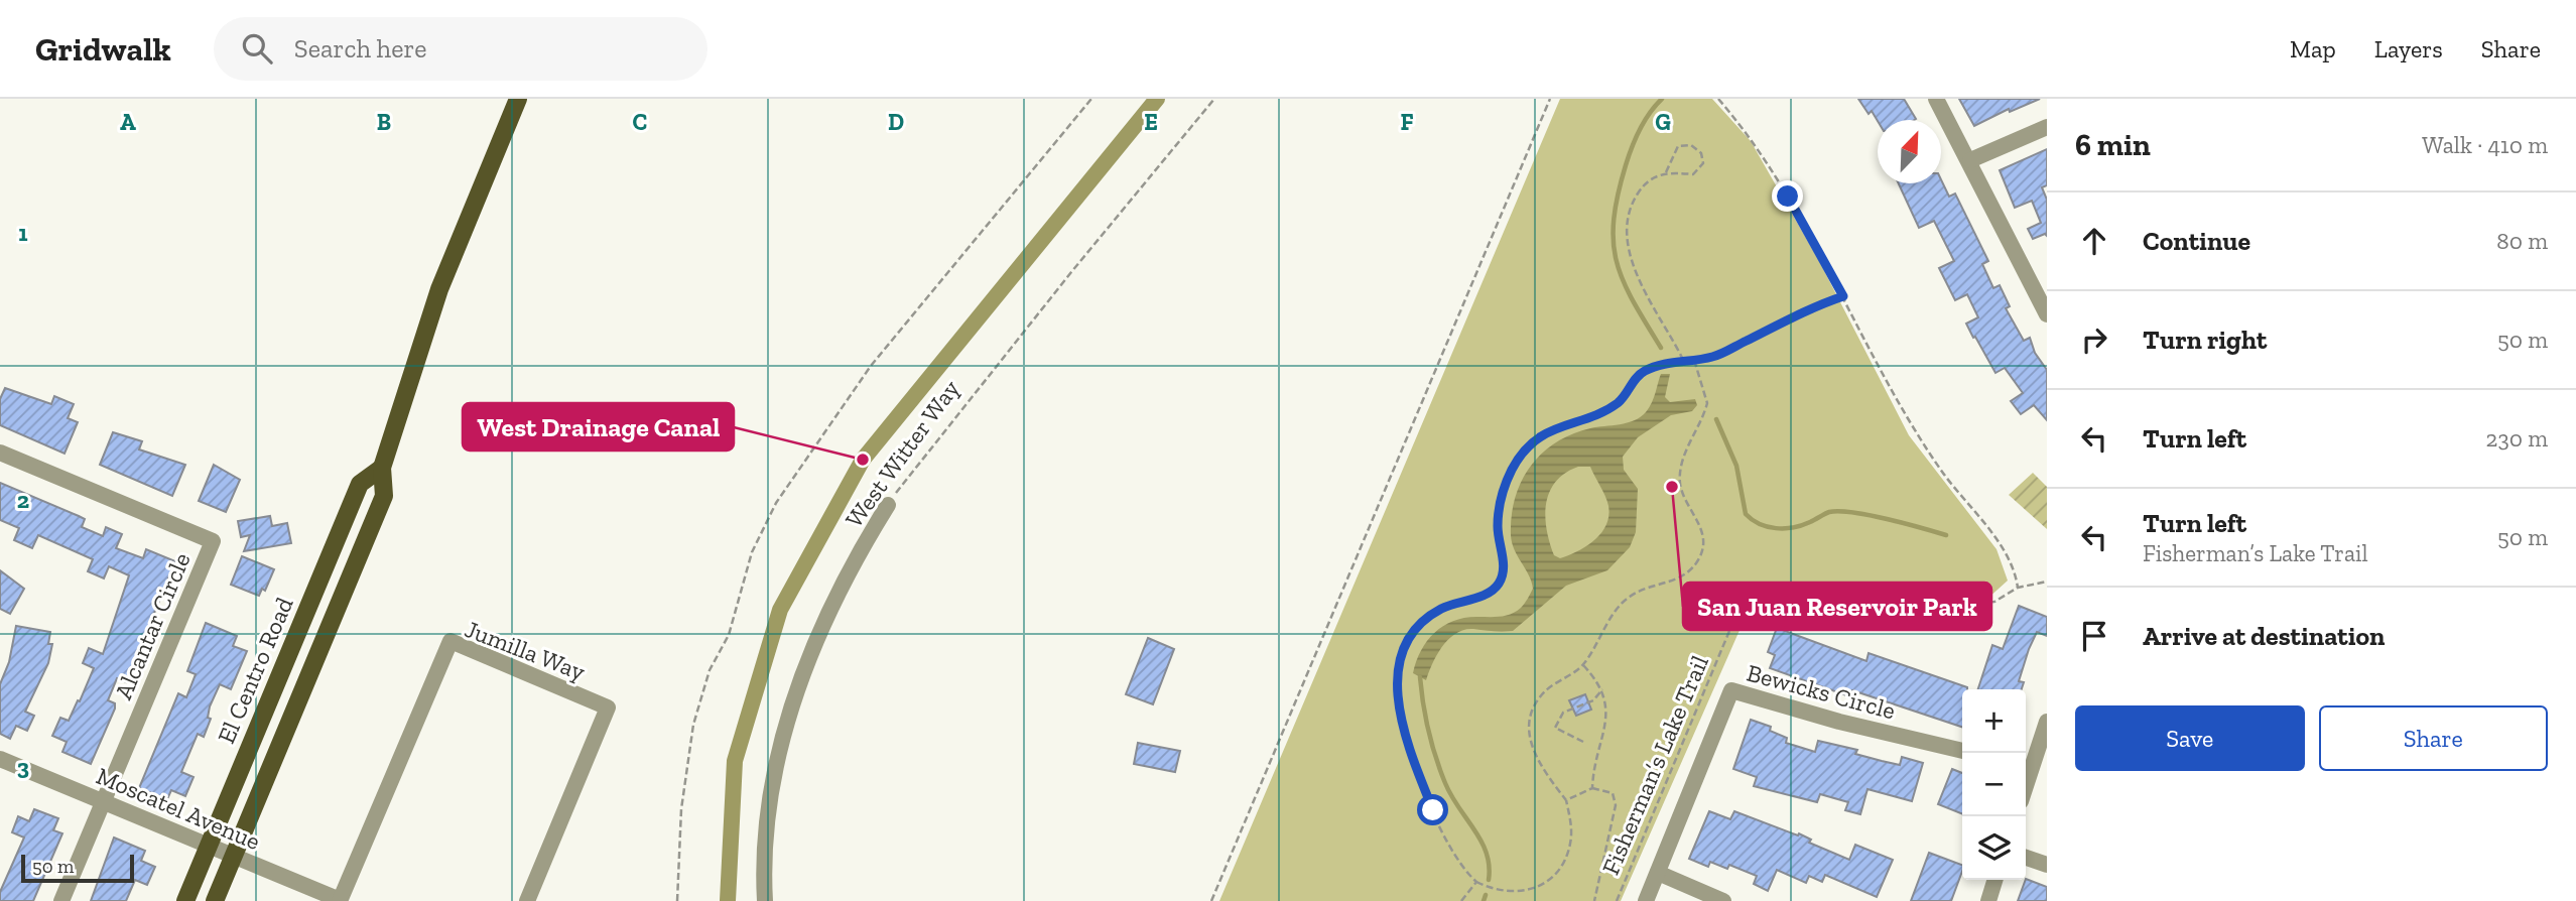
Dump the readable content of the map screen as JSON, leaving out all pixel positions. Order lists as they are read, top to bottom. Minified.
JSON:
{"streets":{"main road":["El Centro Road"],"street":["West Witter Way","Alcantar Circle","Jumilla Way","Bewicks Circle","Moscatel Avenue"],"path":["Fisherman’s Lake Trail"]},"crossings":[["Alcantar Circle","Moscatel Avenue"],["Jumilla Way","Moscatel Avenue"],["El Centro Road","Moscatel Avenue"]],"places":["West Drainage Canal","San Juan Reservoir Park"],"scale_bar":"50 m","north":"top right","page":{"header":"Gridwalk","search":"Search here","nav":["Map","Layers","Share"],"heading":["6 min","Walk · 410 m"],"list":[["Continue","80 m"],["Turn right","50 m"],["Turn left","230 m"],["Turn left","Fisherman’s Lake Trail","50 m"],"Arrive at destination"],"buttons":["Save","Share"],"map_buttons":["+","−"],"scale":"50 m"},"grid":{"columns":["A","B","C","D","E","F","G"],"rows":["1","2","3"]}}
